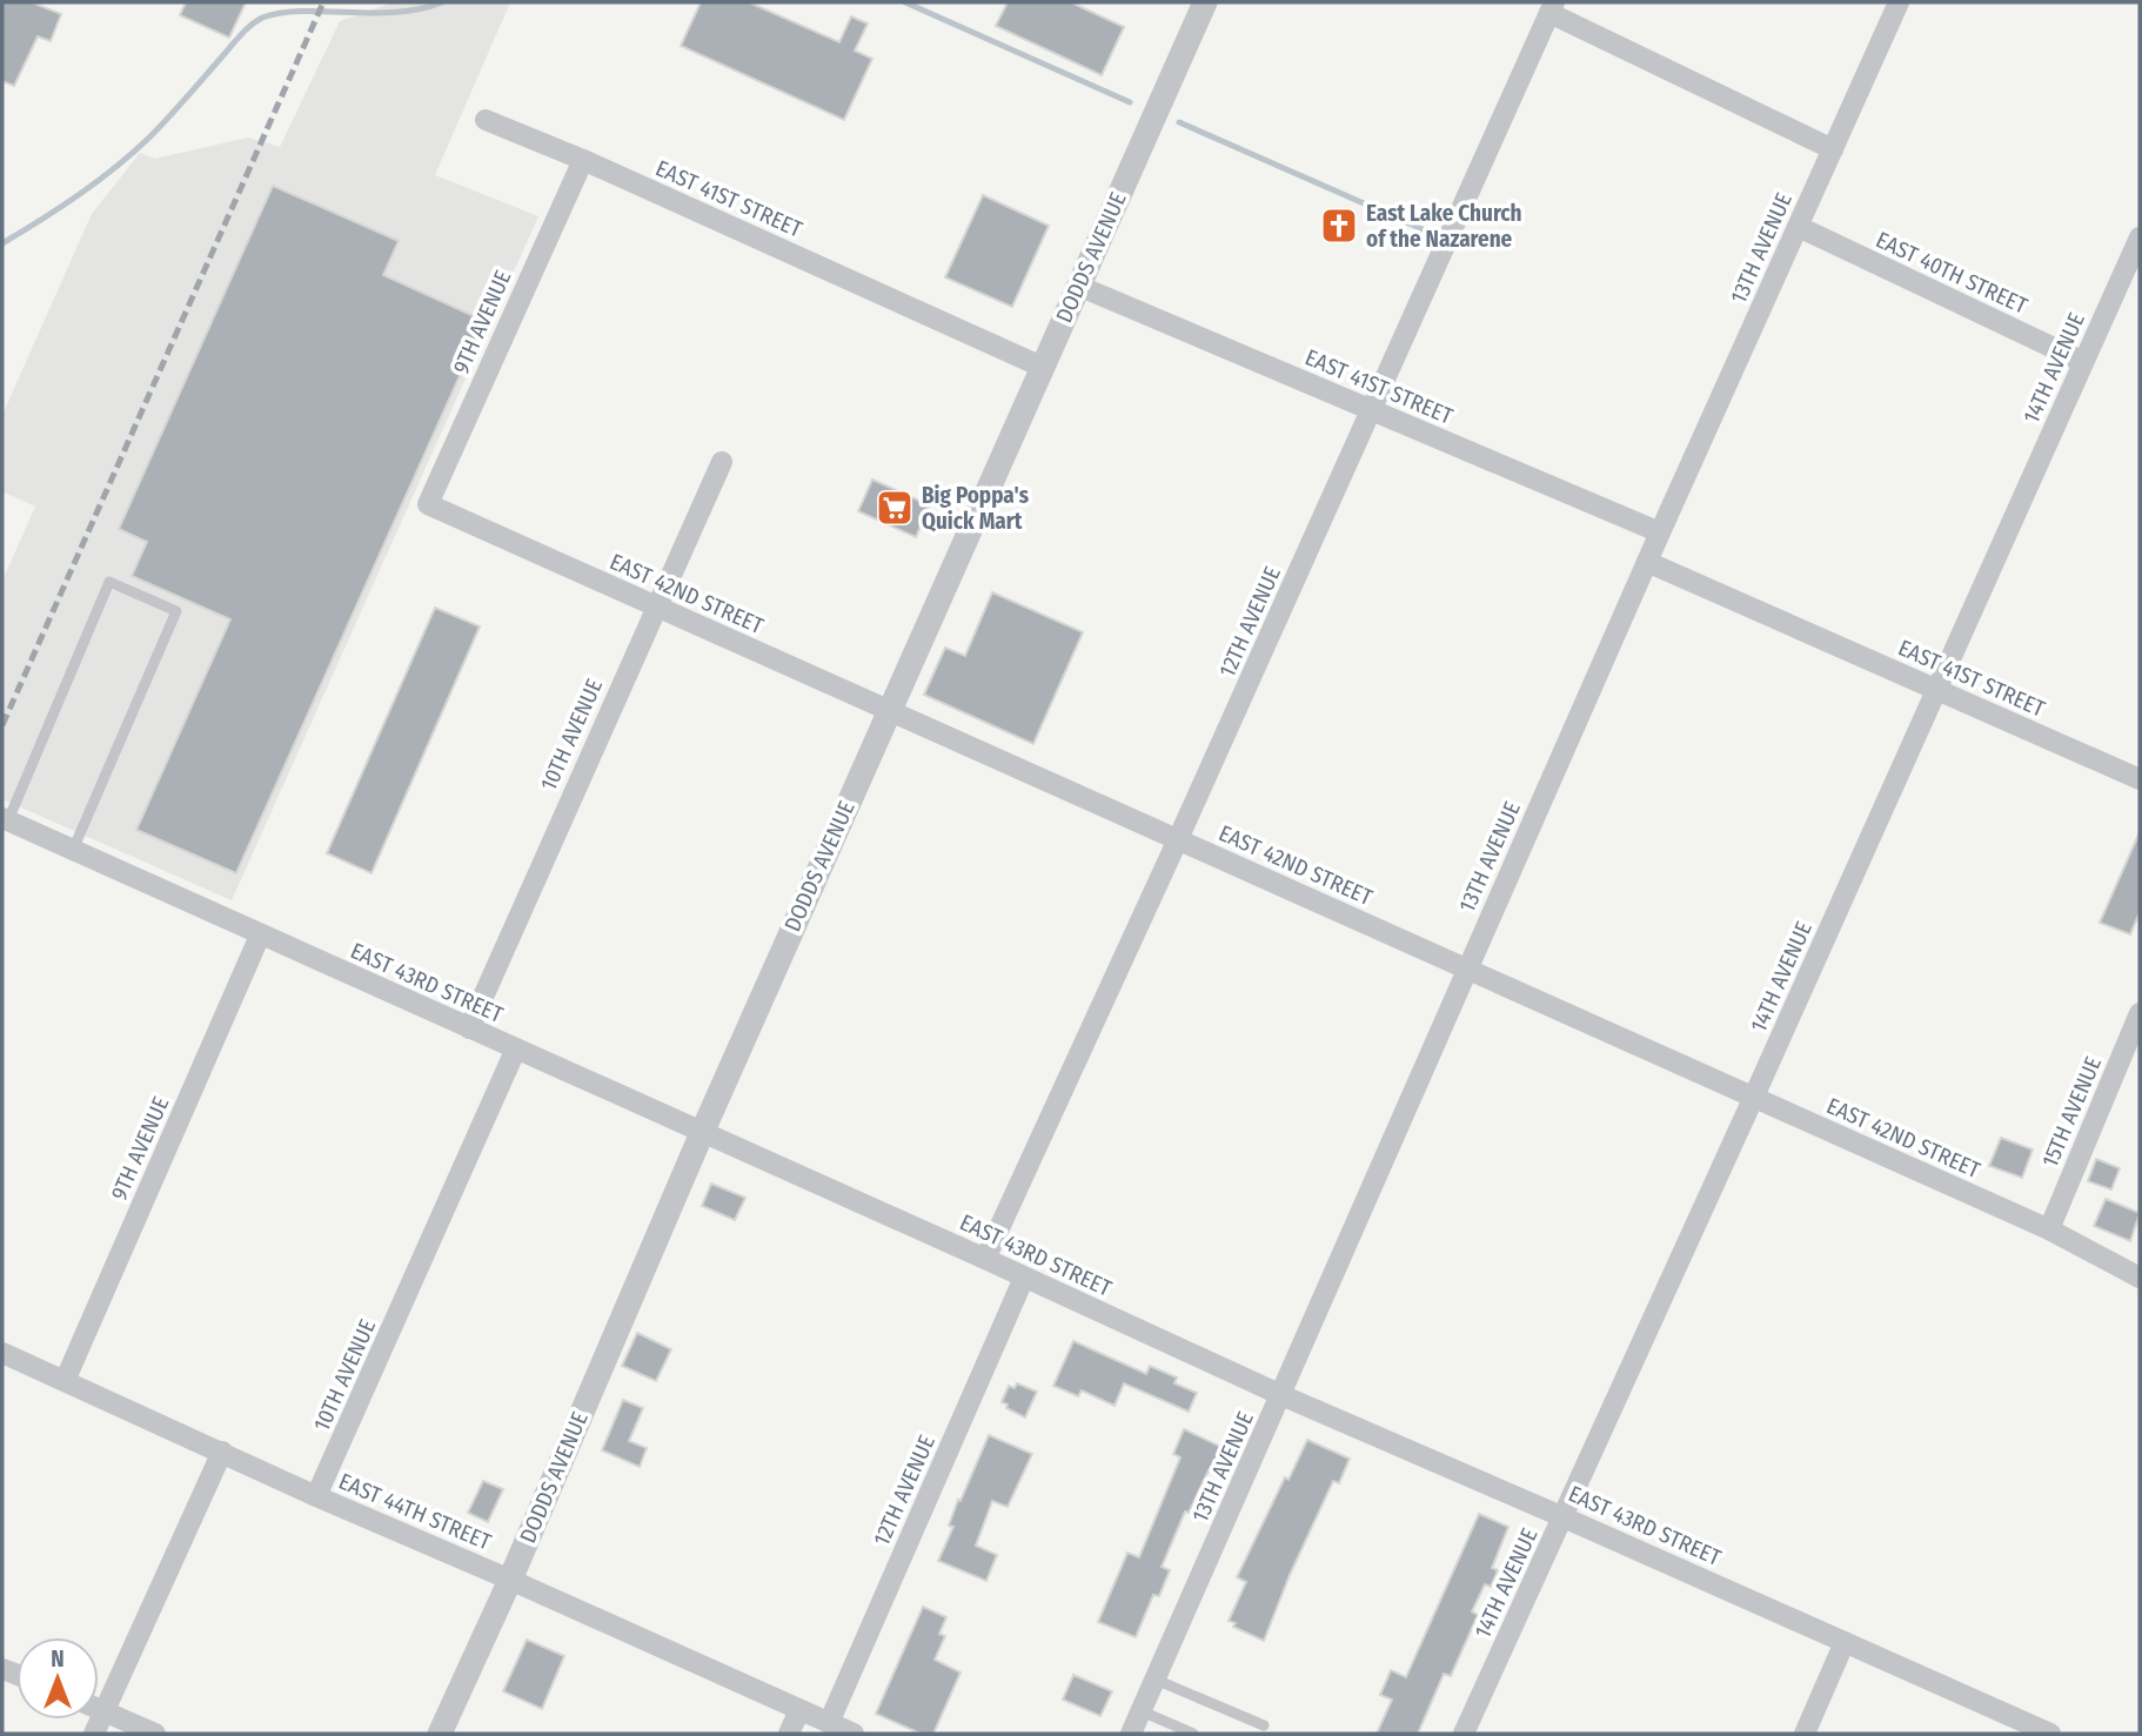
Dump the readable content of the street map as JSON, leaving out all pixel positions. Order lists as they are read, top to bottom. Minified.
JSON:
{"streets":{"street":["EAST 41ST STREET","13TH AVENUE","DODDS AVENUE","EAST 40TH STREET","9TH AVENUE","14TH AVENUE","EAST 42ND STREET","12TH AVENUE","10TH AVENUE","EAST 43RD STREET","15TH AVENUE","EAST 44TH STREET"]},"crossings":[["EAST 41ST STREET","13TH AVENUE"],["EAST 41ST STREET","DODDS AVENUE"],["EAST 41ST STREET","9TH AVENUE"],["EAST 41ST STREET","14TH AVENUE"],["EAST 41ST STREET","12TH AVENUE"],["13TH AVENUE","EAST 40TH STREET"],["13TH AVENUE","EAST 42ND STREET"],["13TH AVENUE","EAST 43RD STREET"],["DODDS AVENUE","EAST 42ND STREET"],["DODDS AVENUE","EAST 43RD STREET"],["DODDS AVENUE","EAST 44TH STREET"],["EAST 40TH STREET","14TH AVENUE"],["9TH AVENUE","EAST 42ND STREET"],["9TH AVENUE","EAST 43RD STREET"],["9TH AVENUE","EAST 44TH STREET"],["14TH AVENUE","EAST 42ND STREET"],["14TH AVENUE","EAST 43RD STREET"],["EAST 42ND STREET","12TH AVENUE"],["EAST 42ND STREET","10TH AVENUE"],["EAST 42ND STREET","15TH AVENUE"],["12TH AVENUE","EAST 43RD STREET"],["12TH AVENUE","EAST 44TH STREET"],["10TH AVENUE","EAST 43RD STREET"],["10TH AVENUE","EAST 44TH STREET"]],"places":{"church":["East Lake Church of the Nazarene"],"supermarket":["Big Poppa's Quick Mart"]},"north":"top"}
